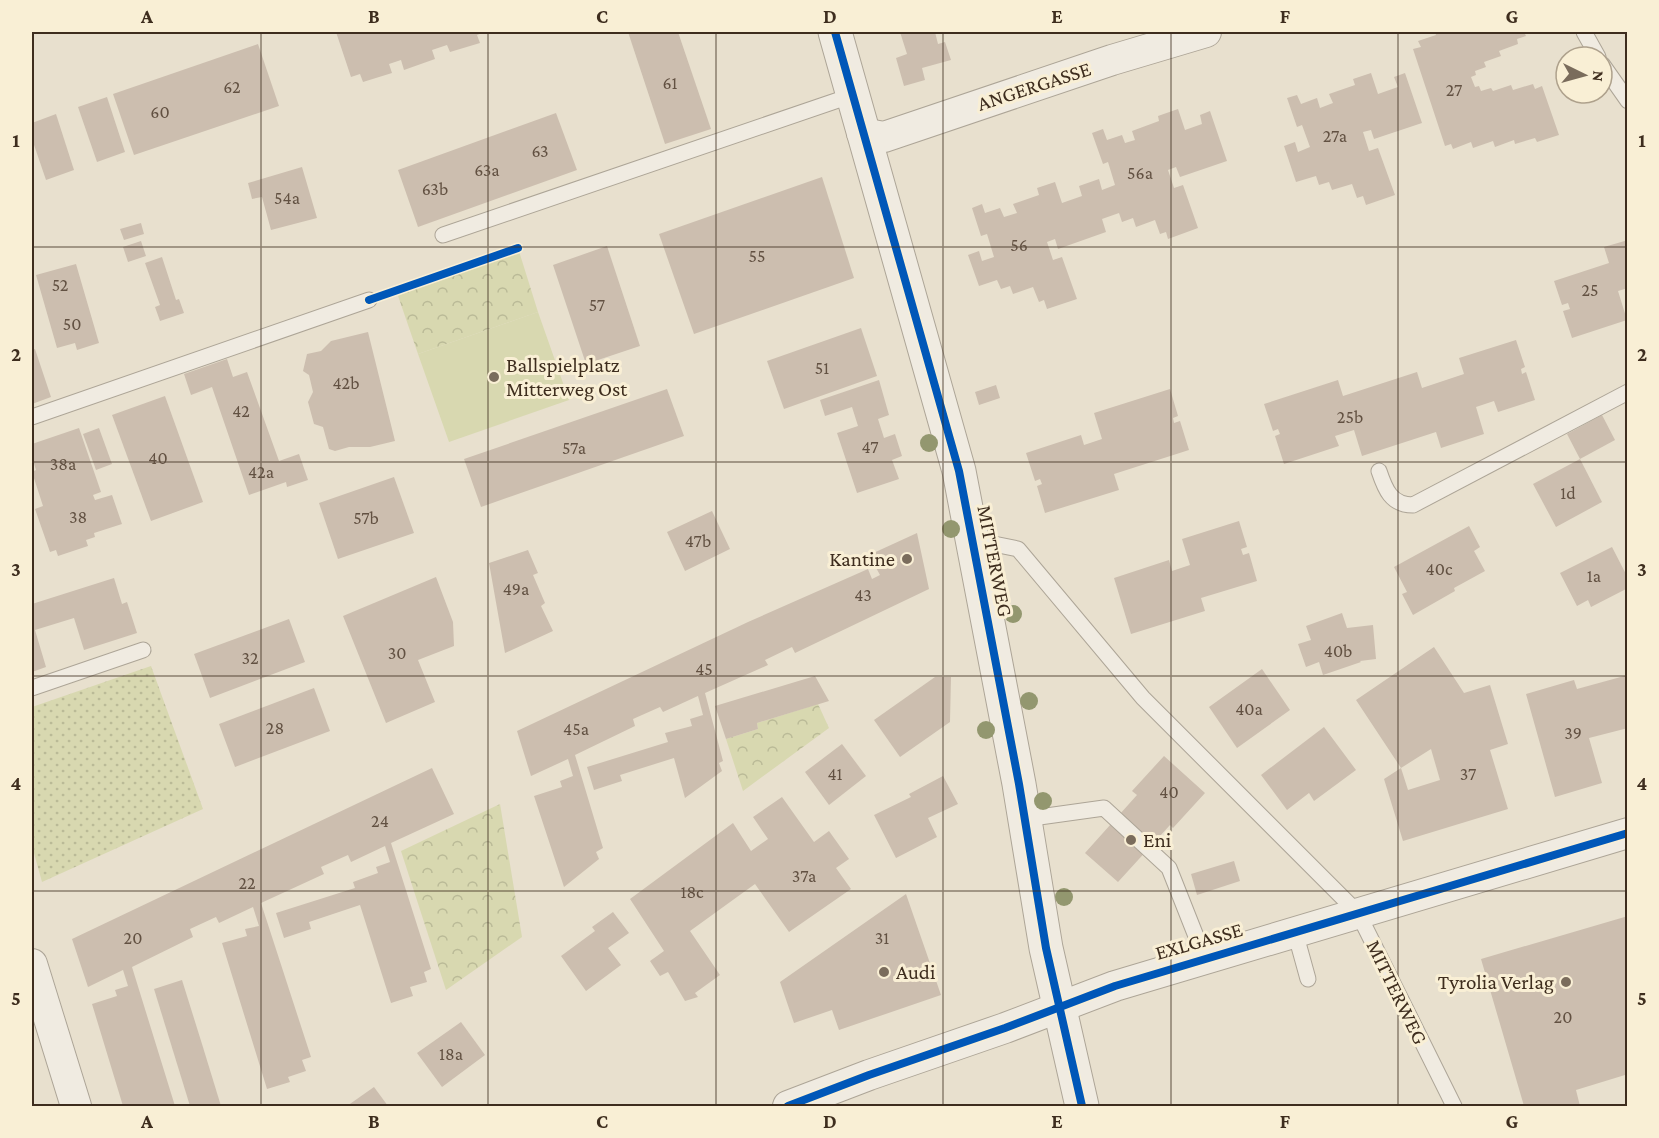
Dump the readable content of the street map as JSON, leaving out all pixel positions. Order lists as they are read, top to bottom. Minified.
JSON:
{"streets":{"street":["ANGERGASSE","MITTERWEG","EXLGASSE"]},"crossings":[["ANGERGASSE","MITTERWEG"],["MITTERWEG","EXLGASSE"]],"places":["Ballspielplatz Mitterweg Ost","Kantine","Eni","Audi","Tyrolia Verlag"],"house_numbers":["61","62","27","60","27a","63","63a","56a","63b","54a","56","55","52","25","57","50","51","42b","42","25b","47","57a","40","38a","42a","1d","38","57b","47b","40c","1a","49a","43","40b","30","32","45","40a","28","45a","39","41","37","40","24","37a","22","18c","20","31","20","18a"],"north":"right","grid":{"columns":["A","B","C","D","E","F","G"],"rows":["1","2","3","4","5"]}}
